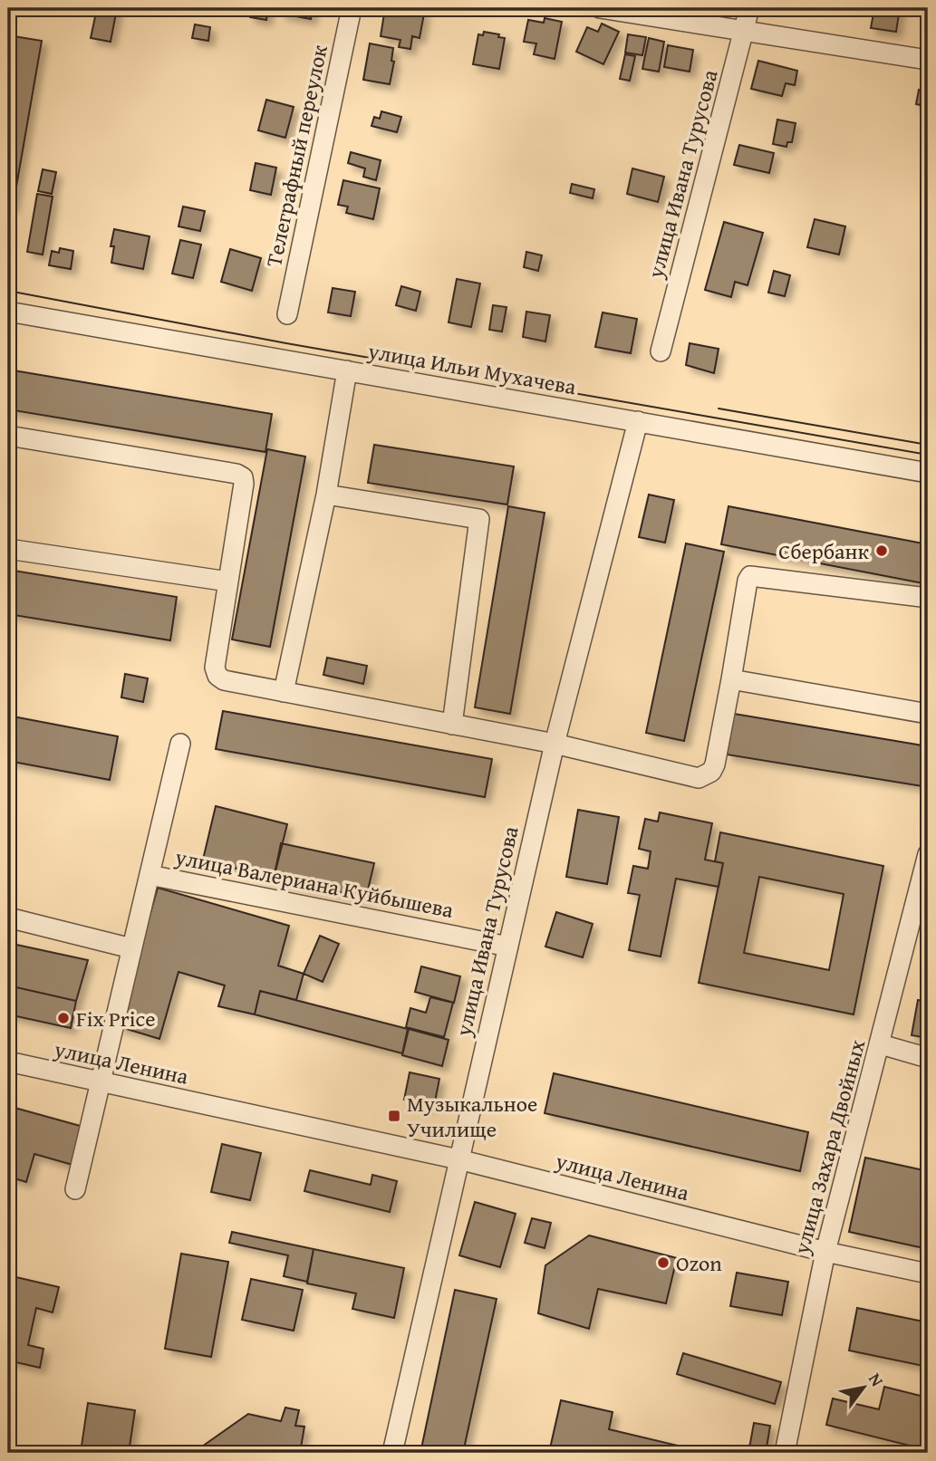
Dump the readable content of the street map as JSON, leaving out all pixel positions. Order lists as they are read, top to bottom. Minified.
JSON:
{"streets":{"street":["Телеграфный переулок","улица Ивана Турусова","улица Ильи Мухачева","улица Валериана Куйбышева","улица Ленина","улица Захара Двойных"]},"crossings":[["улица Ивана Турусова","улица Ильи Мухачева"],["улица Ивана Турусова","улица Валериана Куйбышева"],["улица Ивана Турусова","улица Ленина"],["улица Ленина","улица Захара Двойных"]],"places":{"other":["Сбербанк","Fix Price","Ozon"],"transit":["Музыкальное Училище"]},"north":"top right"}
